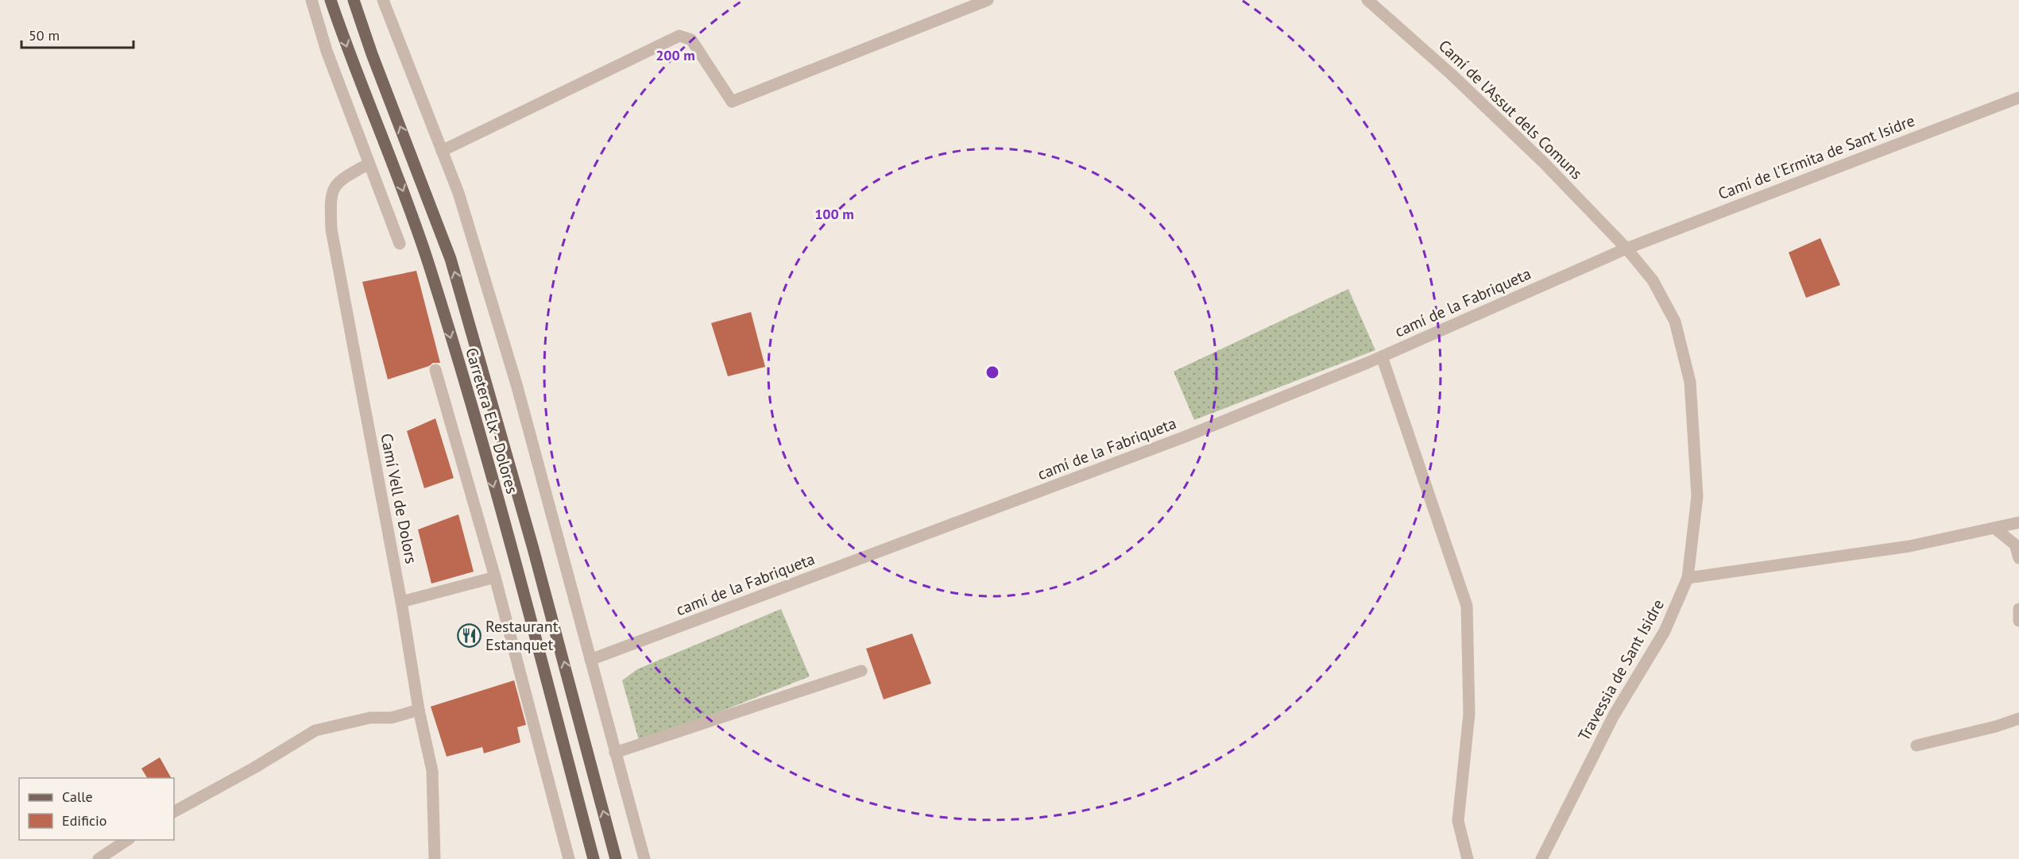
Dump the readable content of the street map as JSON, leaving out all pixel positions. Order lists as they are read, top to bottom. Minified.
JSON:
{"streets":{"main road":["Carretera Elx - Dolores"],"street":["Camí de l'Assut dels Comuns","Camí de l'Ermita de Sant Isidre","camí de la Fabriqueta","Camí Vell de Dolors","Travessia de Sant Isidre"]},"crossings":[["Camí de l'Assut dels Comuns","Camí de l'Ermita de Sant Isidre"],["Camí de l'Assut dels Comuns","camí de la Fabriqueta"],["Camí de l'Assut dels Comuns","Travessia de Sant Isidre"],["Camí de l'Ermita de Sant Isidre","camí de la Fabriqueta"],["Camí de l'Ermita de Sant Isidre","Travessia de Sant Isidre"],["camí de la Fabriqueta","Travessia de Sant Isidre"]],"places":{"restaurant":["Restaurant Estanquet"]},"legend":["Calle","Edificio"],"scale_bar":"50 m","rings":["200 m","100 m"]}
